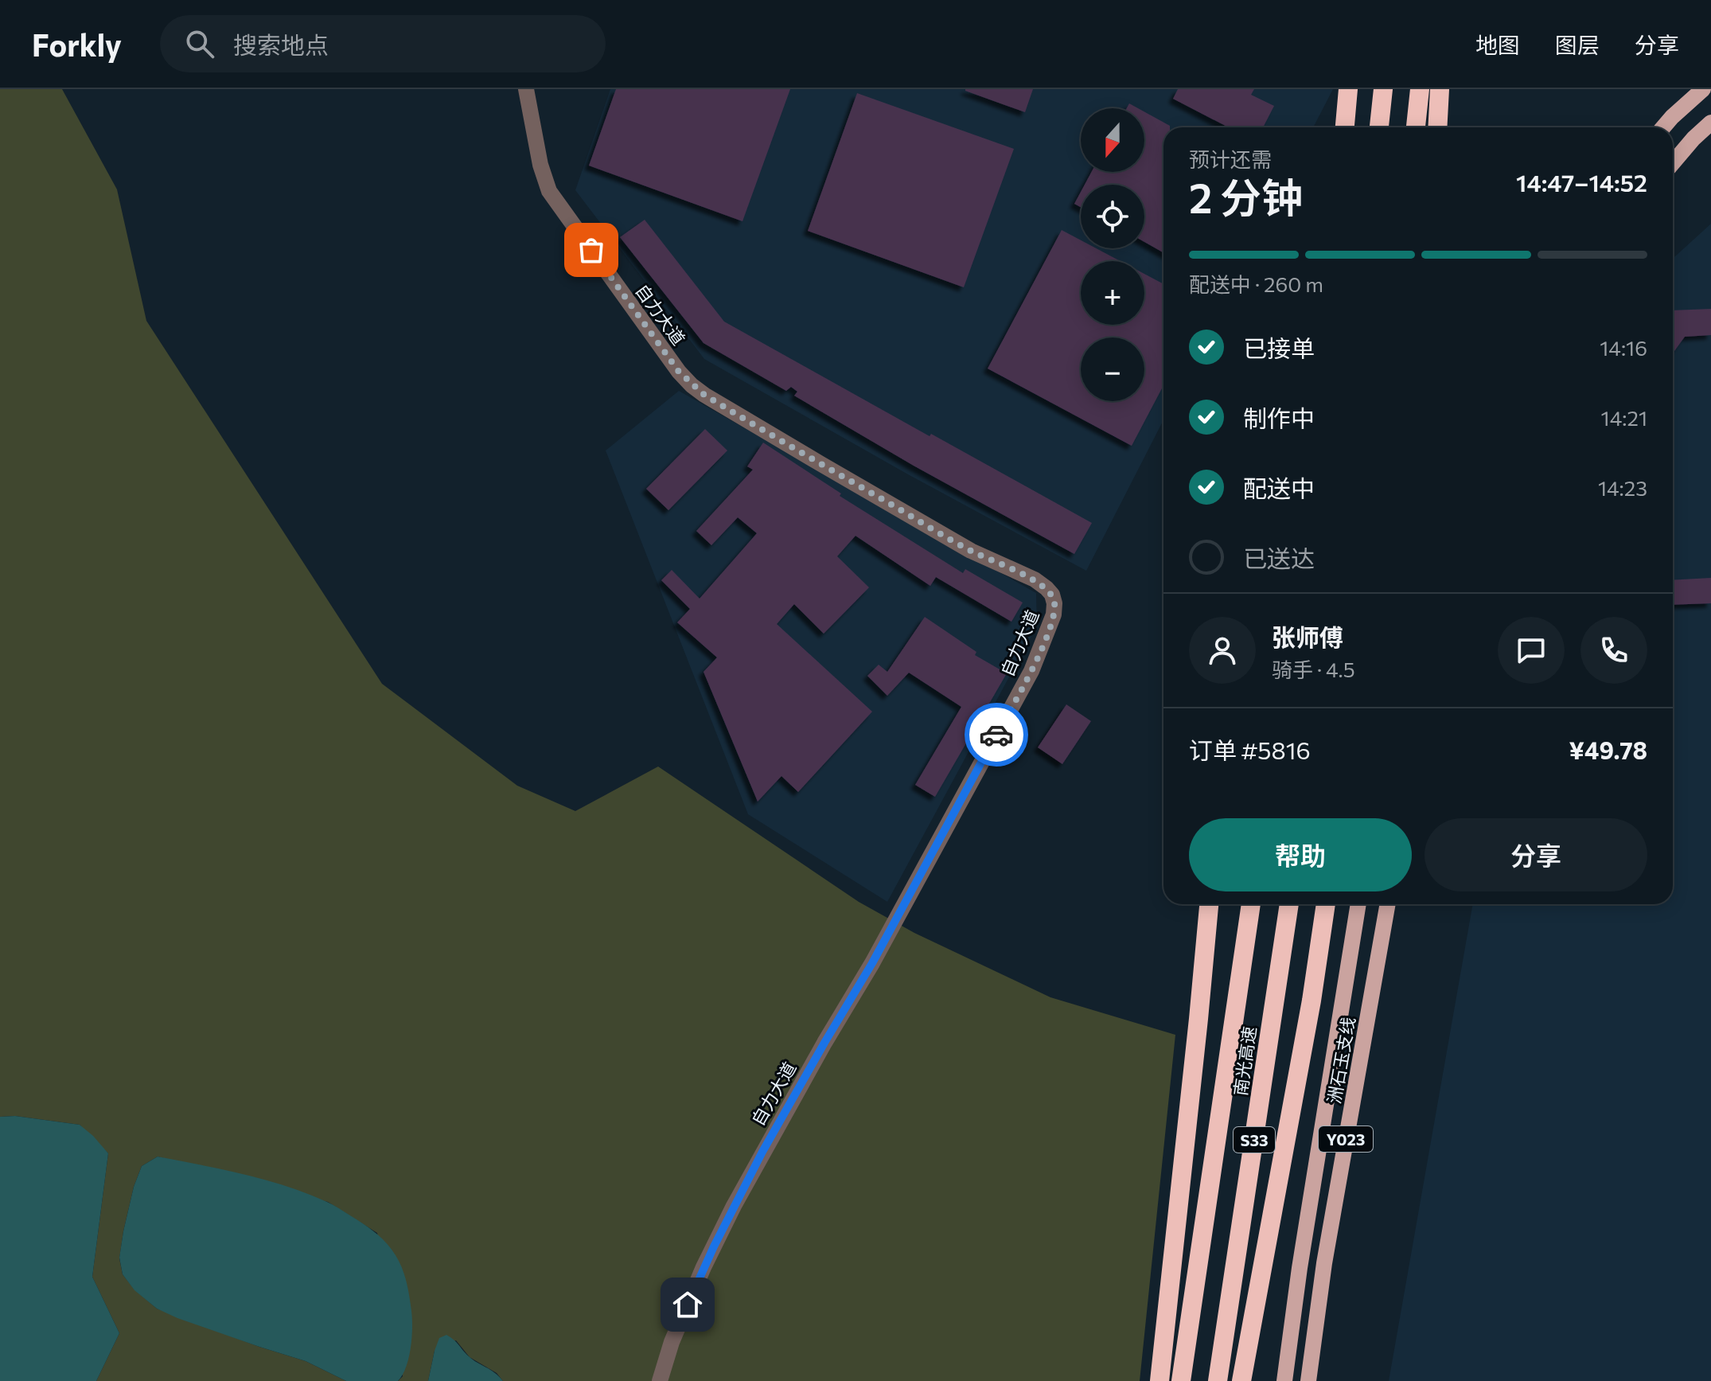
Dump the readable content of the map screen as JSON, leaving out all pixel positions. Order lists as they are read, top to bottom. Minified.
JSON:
{"streets":{"highway":["南光高速","S33"],"main road":["洲石玉支线","Y023"],"street":["自力大道"]},"north":"bottom","page":{"header":"Forkly","search":"搜索地点","nav":["地图","图层","分享"],"map_buttons":["+","−"],"heading":["2 分钟","预计还需","14:47–14:52"],"panel":["张师傅","骑手 · 4.5","订单 #5816","¥49.78"],"bar":"配送中 · 260 m","list":[["已接单","14:16"],["制作中","14:21"],["配送中","14:23"],"已送达"],"buttons":["帮助","分享"]}}
